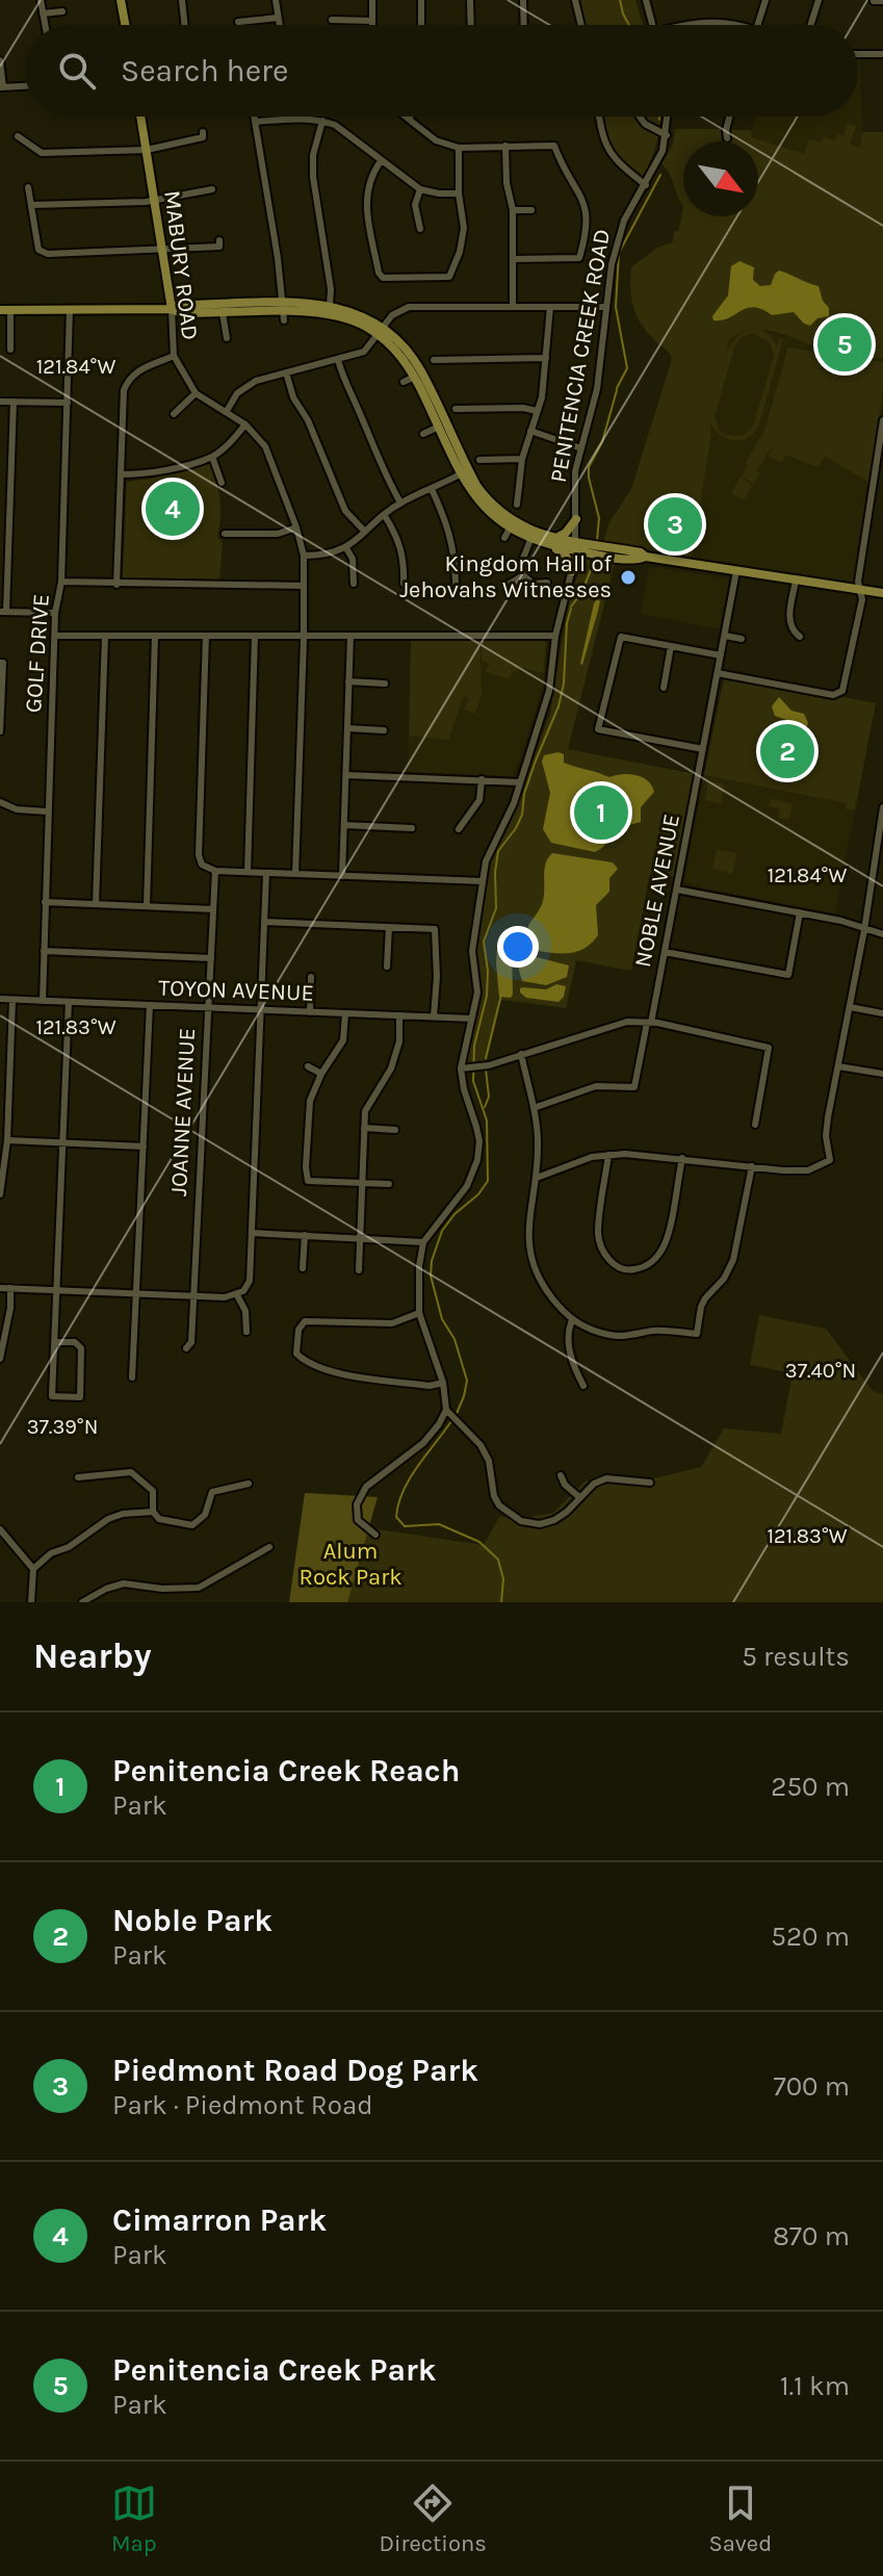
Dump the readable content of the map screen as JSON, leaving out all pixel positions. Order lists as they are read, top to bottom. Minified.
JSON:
{"streets":{"main road":["MABURY ROAD"],"street":["PENITENCIA CREEK ROAD","GOLF DRIVE","NOBLE AVENUE","TOYON AVENUE","JOANNE AVENUE"]},"crossings":[["PENITENCIA CREEK ROAD","TOYON AVENUE"],["GOLF DRIVE","TOYON AVENUE"],["TOYON AVENUE","JOANNE AVENUE"]],"parks":["Alum Rock Park"],"places":["Kingdom Hall of Jehovahs Witnesses"],"north":"bottom right","page":{"search":"Search here","pins":["5","4","3","2","1"],"heading":["Nearby","5 results"],"list":[{"mark":"1","name":"Penitencia Creek Reach","note":"Park","value":"250 m"},{"mark":"2","name":"Noble Park","note":"Park","value":"520 m"},{"mark":"3","name":"Piedmont Road Dog Park","note":"Park · Piedmont Road","value":"700 m"},{"mark":"4","name":"Cimarron Park","note":"Park","value":"870 m"},{"mark":"5","name":"Penitencia Creek Park","note":"Park","value":"1.1 km"}],"nav":["Map","Directions","Saved"]},"coordinates":["121.84°W","121.83°W","37.40°N","37.39°N"]}
